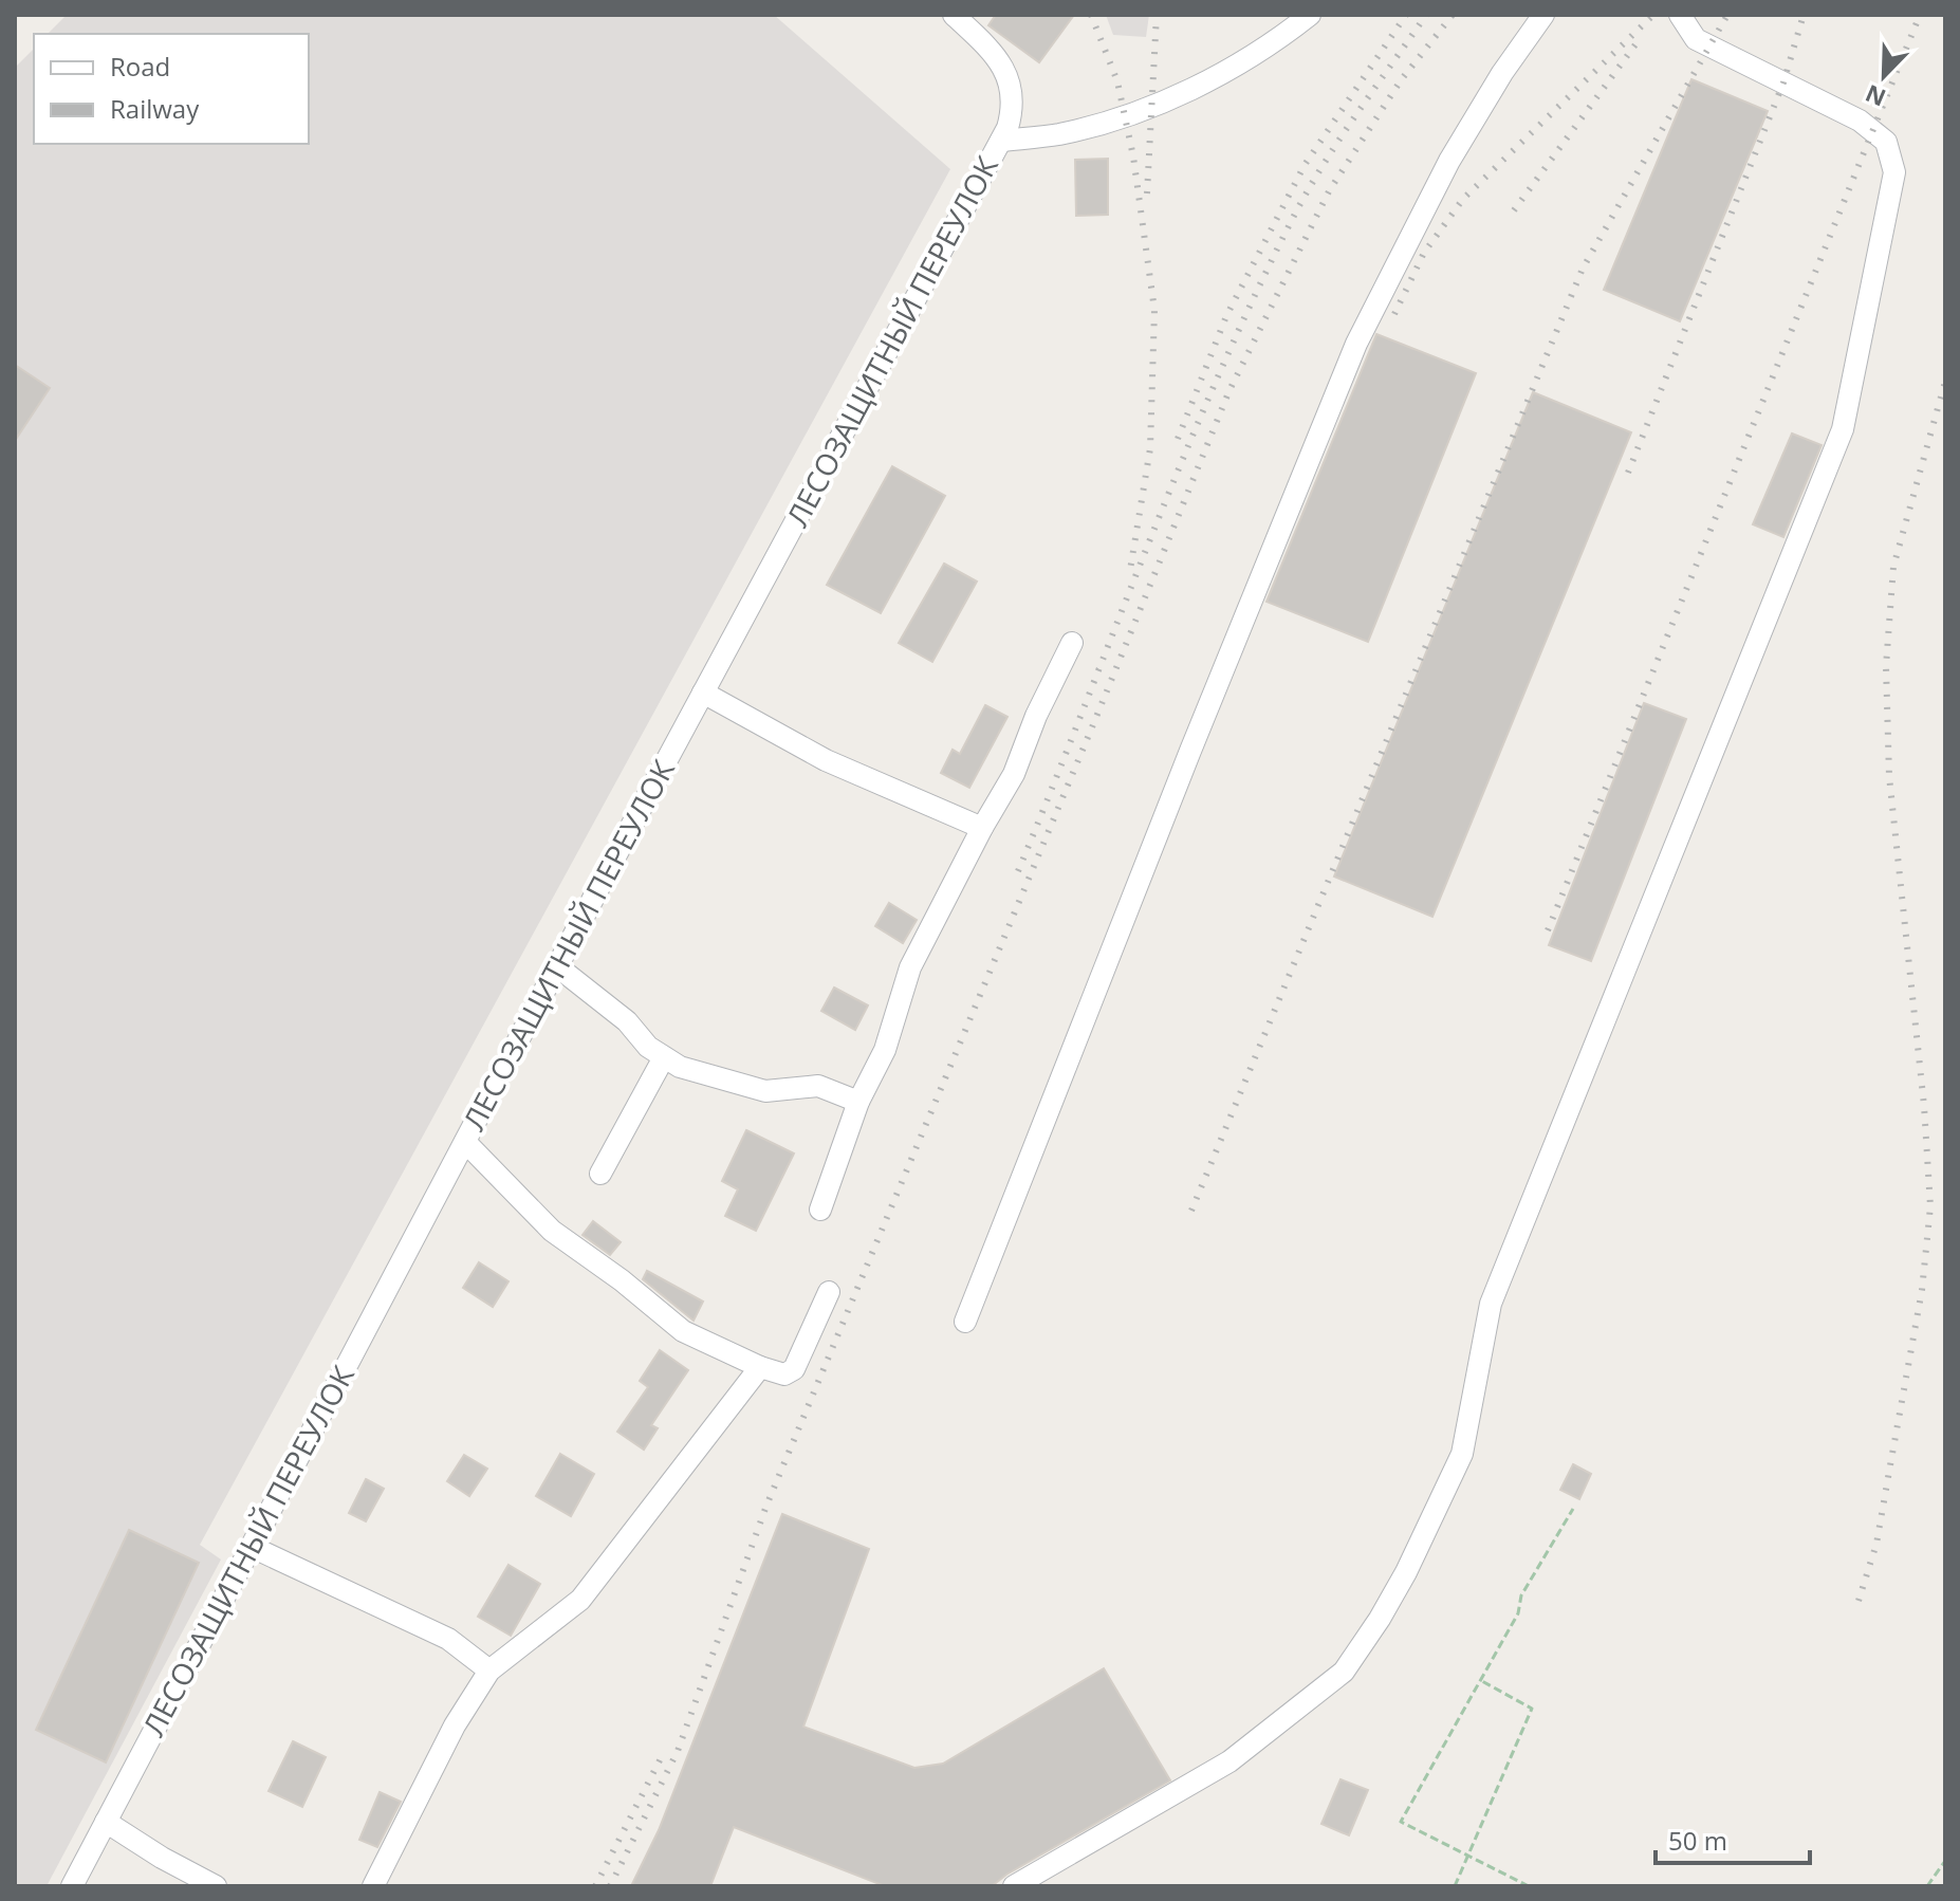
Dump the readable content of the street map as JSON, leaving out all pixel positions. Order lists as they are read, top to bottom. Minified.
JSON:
{"streets":{"street":["ЛЕСОЗАЩИТНЫЙ ПЕРЕУЛОК"]},"legend":["Road","Railway"],"scale_bar":"50 m","north":"bottom left"}
